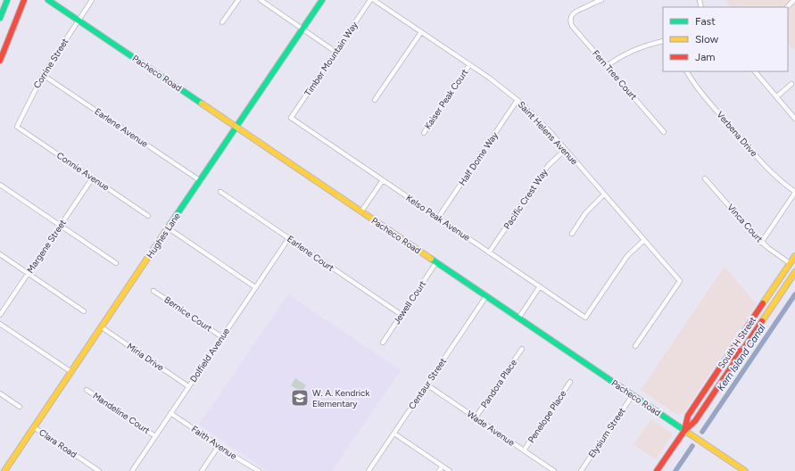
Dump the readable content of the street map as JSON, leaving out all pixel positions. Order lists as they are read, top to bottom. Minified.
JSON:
{"streets":{"main road":["Pacheco Road","Hughes Lane","South H Street"],"street":["Timber Mountain Way","Corrine Street","Fern Tree Court","Kaiser Peak Court","Earlene Avenue","Saint Helens Avenue","Verbena Drive","Half Dome Way","Connie Avenue","Pacific Crest Way","Kelso Peak Avenue","Vinca Court","Margene Street","Earlene Court","Jewell Court","Bernice Court","Dolfield Avenue","Miria Drive","Centaur Street","Pandora Place","Mandeline Court","Penelope Place","Wade Avenue","Elysium Street","Faith Avenue","Clara Road"]},"crossings":[["Timber Mountain Way","Kelso Peak Avenue"],["Corrine Street","Pacheco Road"],["Corrine Street","Earlene Avenue"],["Corrine Street","Connie Avenue"],["Pacheco Road","Hughes Lane"],["Pacheco Road","Jewell Court"],["Pacheco Road","South H Street"],["Pacheco Road","Centaur Street"],["Pacheco Road","Elysium Street"],["Kaiser Peak Court","Saint Helens Avenue"],["Earlene Avenue","Hughes Lane"],["Saint Helens Avenue","Half Dome Way"],["Saint Helens Avenue","Pacific Crest Way"],["Saint Helens Avenue","Kelso Peak Avenue"],["Half Dome Way","Kelso Peak Avenue"],["Connie Avenue","Margene Street"],["Pacific Crest Way","Kelso Peak Avenue"],["Vinca Court","South H Street"],["Hughes Lane","Miria Drive"],["Hughes Lane","Clara Road"],["Earlene Court","Jewell Court"],["Earlene Court","Dolfield Avenue"],["Bernice Court","Dolfield Avenue"],["Dolfield Avenue","Miria Drive"],["Dolfield Avenue","Mandeline Court"],["Dolfield Avenue","Faith Avenue"],["Centaur Street","Wade Avenue"],["Pandora Place","Wade Avenue"],["Penelope Place","Wade Avenue"]],"water":["Kern Island Canal"],"places":{"school or university":["W. A. Kendrick Elementary"]},"legend":["Fast","Slow","Jam"]}
